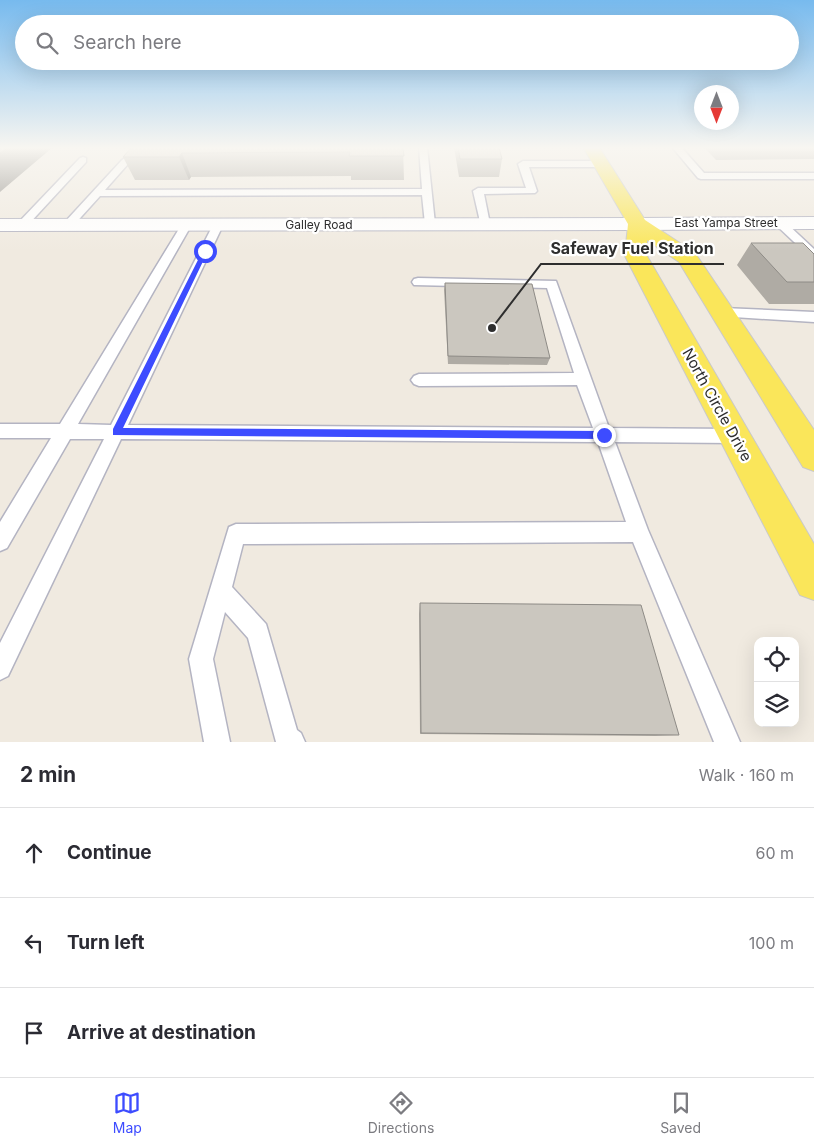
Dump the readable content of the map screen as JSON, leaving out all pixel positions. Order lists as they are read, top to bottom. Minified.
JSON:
{"streets":{"main road":["East Yampa Street","Galley Road","North Circle Drive"]},"crossings":[["East Yampa Street","Galley Road"],["East Yampa Street","North Circle Drive"],["Galley Road","North Circle Drive"]],"places":["Safeway Fuel Station"],"north":"bottom","page":{"search":"Search here","heading":["2 min","Walk · 160 m"],"list":[["Continue","60 m"],["Turn left","100 m"],"Arrive at destination"],"nav":["Map","Directions","Saved"]}}
